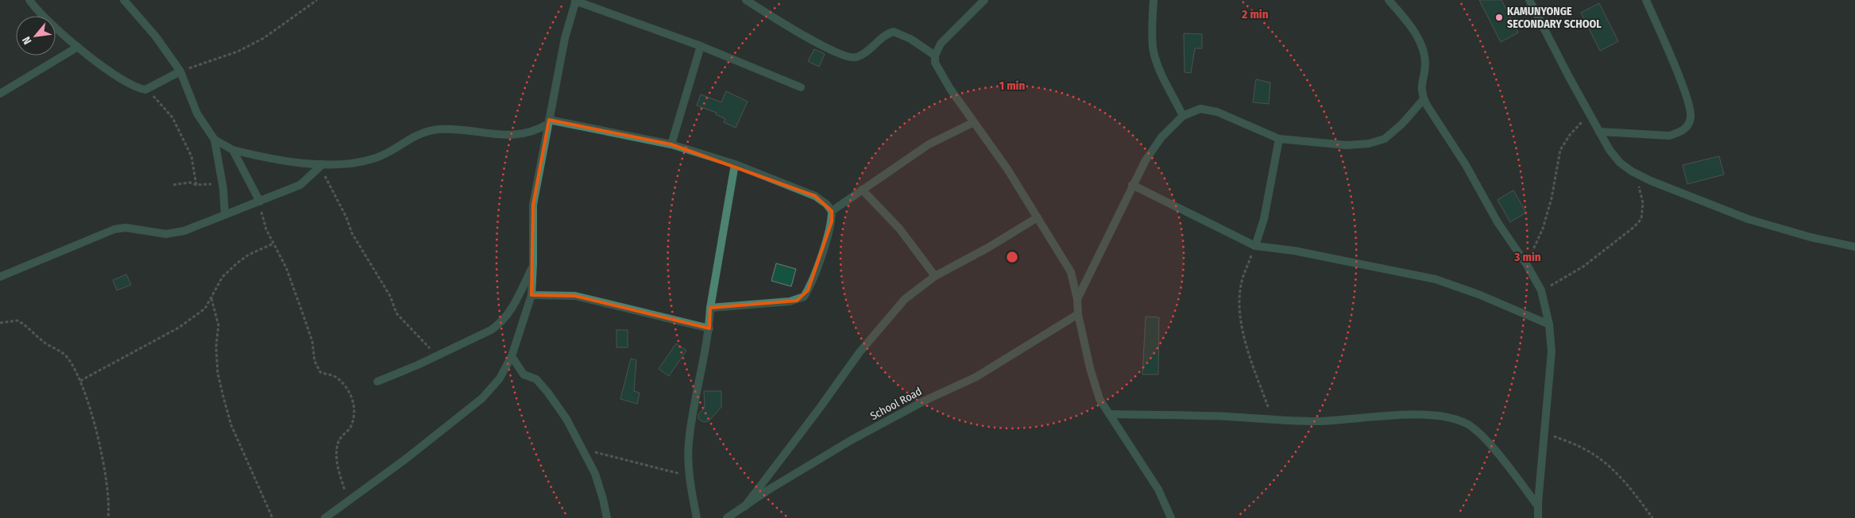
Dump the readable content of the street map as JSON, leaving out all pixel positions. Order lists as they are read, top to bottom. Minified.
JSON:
{"streets":{"street":["School Road"]},"places":["KAMUNYONGE SECONDARY SCHOOL"],"north":"bottom left","rings":["2 min","1 min","3 min"]}
